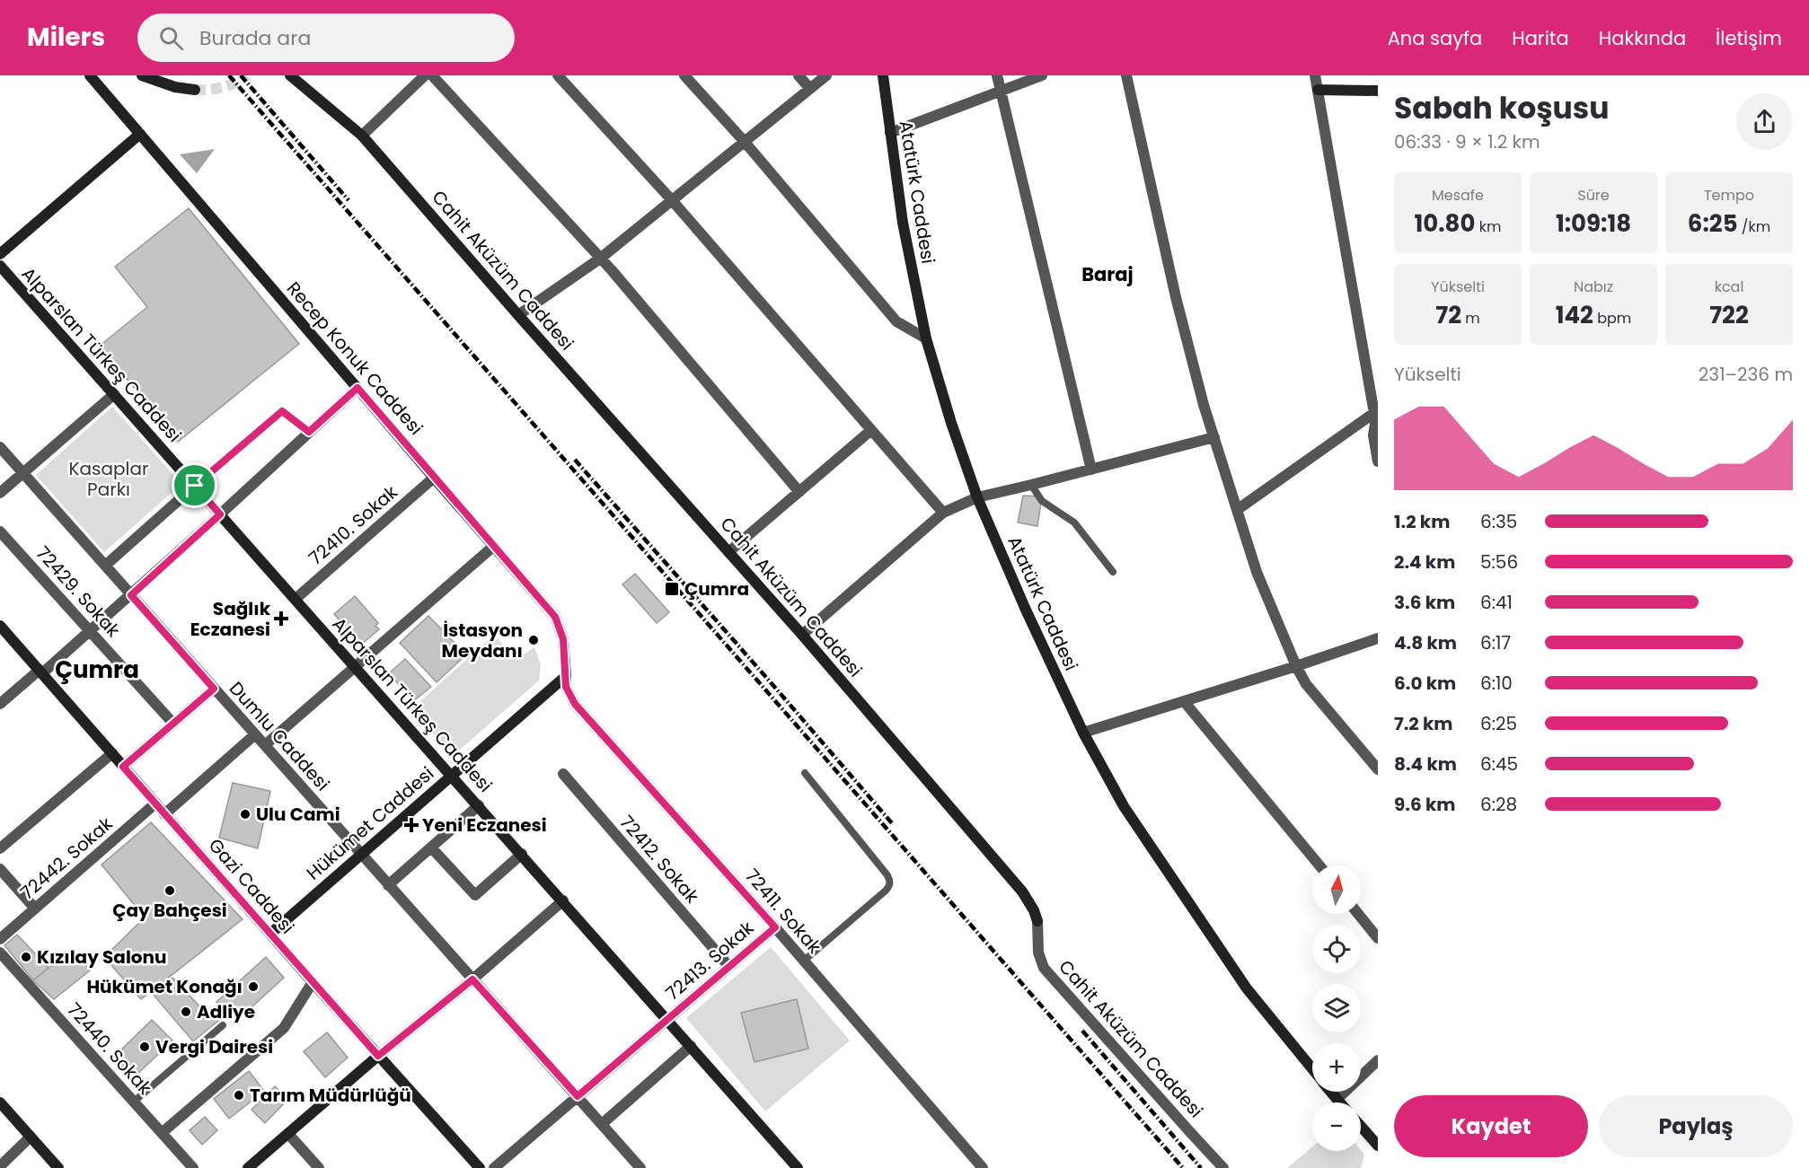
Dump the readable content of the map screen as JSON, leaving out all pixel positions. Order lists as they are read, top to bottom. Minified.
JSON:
{"streets":{"street":["Atatürk Caddesi","Cahit Aküzüm Caddesi","Alparslan Türkeş Caddesi","Recep Konuk Caddesi","72410. Sokak","72429. Sokak","Dumlu Caddesi","Hükümet Caddesi","72442. Sokak","72412. Sokak","Gazi Caddesi","72411. Sokak","72413. Sokak","72440. Sokak"]},"crossings":[["Alparslan Türkeş Caddesi","72410. Sokak"],["Alparslan Türkeş Caddesi","Hükümet Caddesi"],["Alparslan Türkeş Caddesi","72413. Sokak"],["Recep Konuk Caddesi","72410. Sokak"],["Recep Konuk Caddesi","Hükümet Caddesi"],["Recep Konuk Caddesi","72411. Sokak"],["Dumlu Caddesi","Hükümet Caddesi"],["Dumlu Caddesi","72413. Sokak"],["Hükümet Caddesi","Gazi Caddesi"],["Hükümet Caddesi","72411. Sokak"],["72442. Sokak","Gazi Caddesi"],["72412. Sokak","72413. Sokak"],["72411. Sokak","72413. Sokak"]],"districts":["Baraj","Çumra"],"parks":["Kasaplar Parkı"],"places":{"transit":["Çumra"],"health":["Sağlık Eczanesi","Yeni Eczanesi"],"other":["İstasyon Meydanı","Ulu Cami","Çay Bahçesi","Kızılay Salonu","Hükümet Konağı","Adliye","Vergi Dairesi","Tarım Müdürlüğü"]},"north":"top","page":{"header":"Milers","search":"Burada ara","nav":["Ana sayfa","Harita","Hakkında","İletişim"],"heading":["Sabah koşusu","06:33 · 9 × 1.2 km"],"stats":[["Mesafe","10.80 km"],["Süre","1:09:18"],["Tempo","6:25 /km"],["Yükselti","72 m"],["Nabız","142 bpm"],["kcal","722"]],"chart":["Yükselti","231–236 m"],"list":[{"name":"1.2 km","note":"6:35"},{"name":"2.4 km","note":"5:56"},{"name":"3.6 km","note":"6:41"},{"name":"4.8 km","note":"6:17"},{"name":"6.0 km","note":"6:10"},{"name":"7.2 km","note":"6:25"},{"name":"8.4 km","note":"6:45"},{"name":"9.6 km","note":"6:28"}],"map_buttons":["+","−"],"buttons":["Kaydet","Paylaş"]}}
